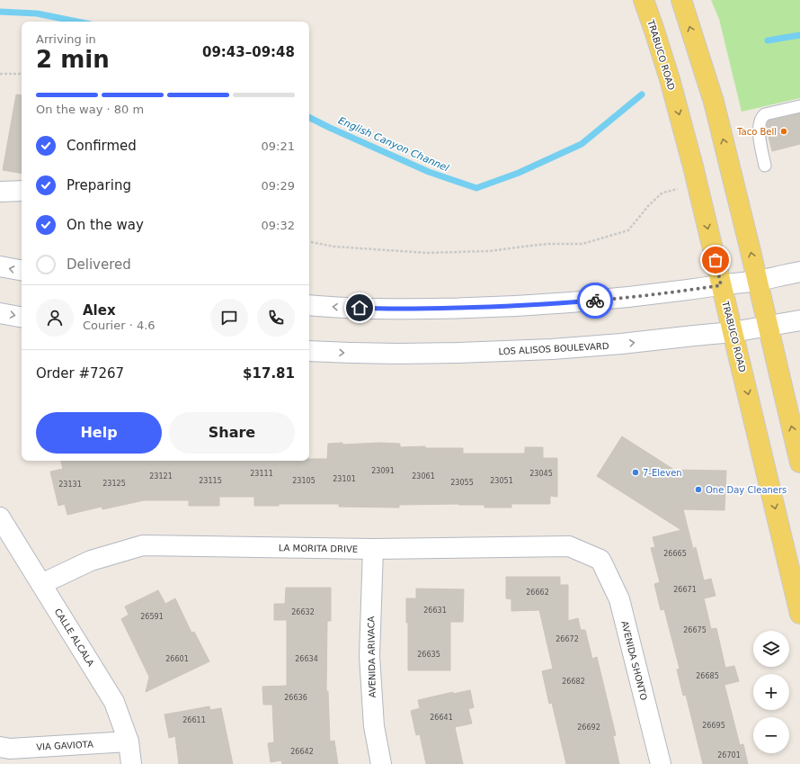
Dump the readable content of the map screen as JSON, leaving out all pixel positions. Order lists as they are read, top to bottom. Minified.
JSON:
{"streets":{"main road":["TRABUCO ROAD"],"street":["LOS ALISOS BOULEVARD","LA MORITA DRIVE","CALLE ALCALA","AVENIDA ARIVACA","AVENIDA SHONTO","VIA GAVIOTA"]},"crossings":[["TRABUCO ROAD","LOS ALISOS BOULEVARD"],["LA MORITA DRIVE","CALLE ALCALA"],["LA MORITA DRIVE","AVENIDA ARIVACA"],["LA MORITA DRIVE","AVENIDA SHONTO"],["CALLE ALCALA","VIA GAVIOTA"]],"water":["English Canyon Channel"],"places":["Taco Bell","7-Eleven","One Day Cleaners"],"house_numbers":["23091","23111","23045","23121","23061","23101","23115","23105","23051","23055","23125","23131","26665","26671","26662","26631","26632","26591","26675","26672","26635","26601","26634","26685","26682","26636","26641","26611","26695","26692","26642","26701"],"page":{"heading":["2 min","Arriving in","09:43–09:48"],"panel":["Alex","Courier · 4.6","Order #7267","$17.81"],"bar":"On the way · 80 m","list":[["Confirmed","09:21"],["Preparing","09:29"],["On the way","09:32"],"Delivered"],"buttons":["Help","Share"],"map_buttons":["+","−"]}}
